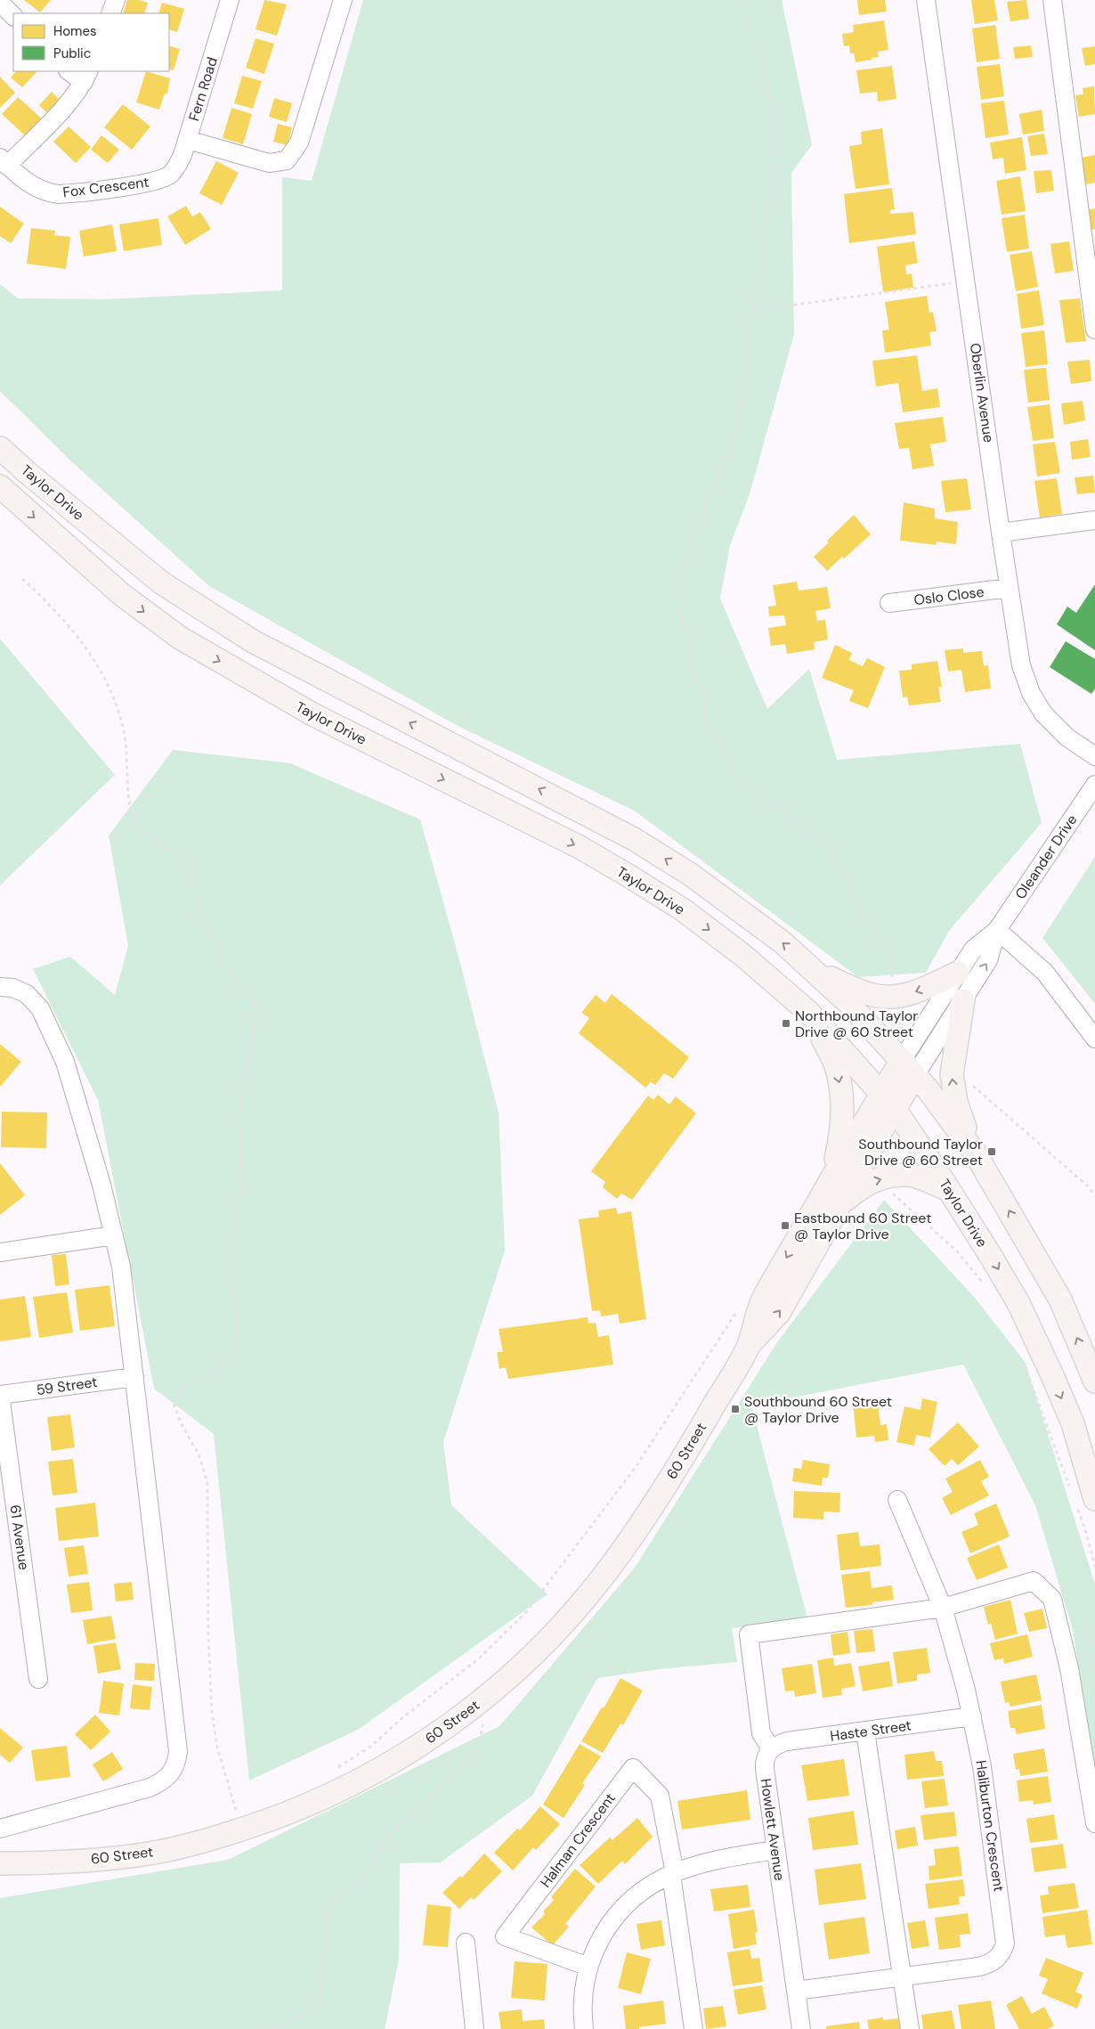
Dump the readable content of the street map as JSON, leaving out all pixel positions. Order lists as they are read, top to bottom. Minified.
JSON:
{"streets":{"main road":["Taylor Drive","60 Street"],"street":["Fern Road","Fox Crescent","Oberlin Avenue","Oslo Close","Oleander Drive","59 Street","61 Avenue","Haste Street","Haliburton Crescent","Howlett Avenue","Halman Crescent"]},"crossings":[["Fern Road","Fox Crescent"],["Oberlin Avenue","Oslo Close"],["Taylor Drive","Oleander Drive"],["Taylor Drive","60 Street"],["59 Street","61 Avenue"],["Haste Street","Haliburton Crescent"],["Haste Street","Howlett Avenue"],["Haliburton Crescent","Howlett Avenue"]],"places":{"transit":["Northbound Taylor Drive @ 60 Street","Southbound Taylor Drive @ 60 Street","Eastbound 60 Street @ Taylor Drive","Southbound 60 Street @ Taylor Drive"]},"legend":["Homes","Public"]}
